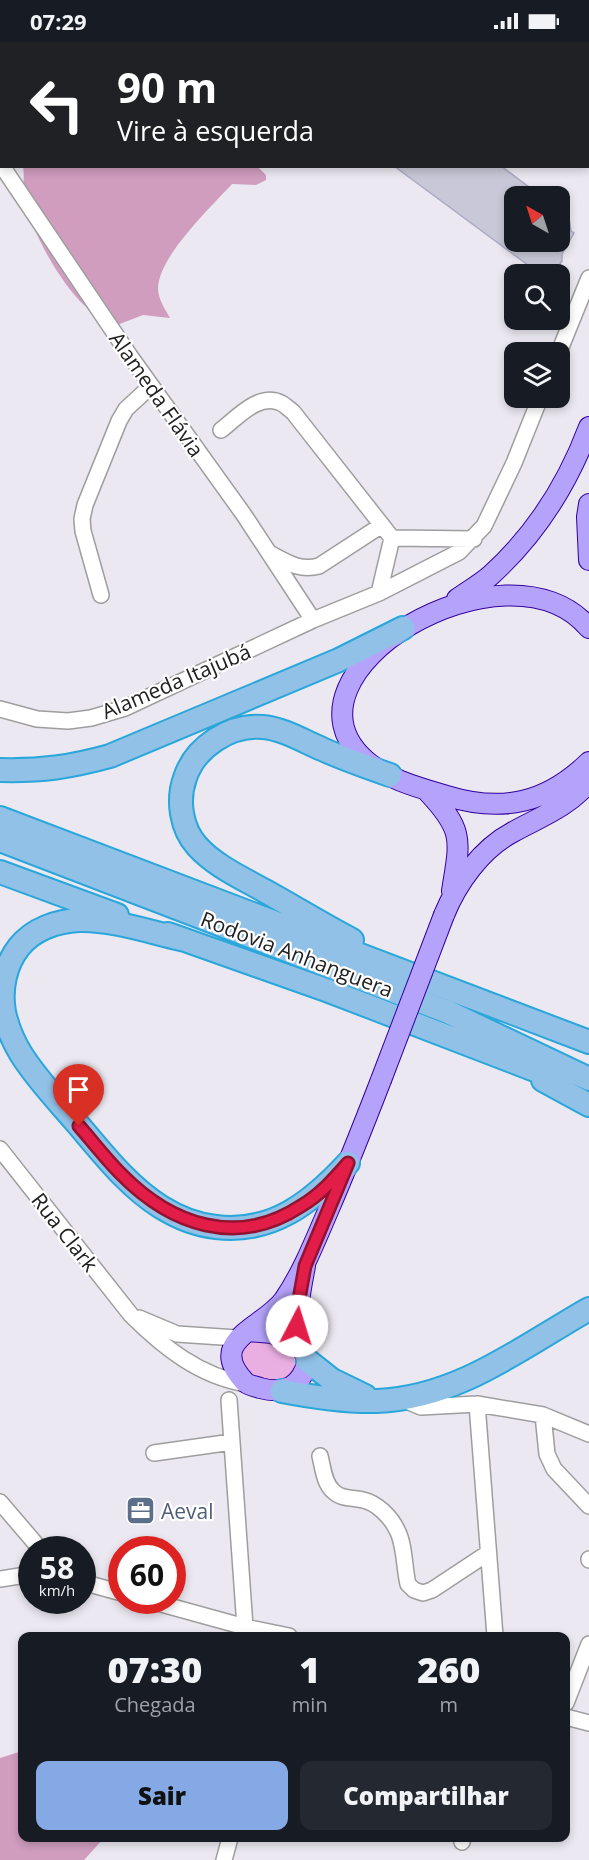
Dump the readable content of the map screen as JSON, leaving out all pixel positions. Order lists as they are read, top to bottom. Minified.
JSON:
{"streets":{"highway":["Rodovia Anhanguera"],"street":["Alameda Flávia","Alameda Itajubá","Rua Clark"]},"crossings":[["Alameda Flávia","Alameda Itajubá"]],"places":{"office":["Aeval"]},"north":"top left","page":{"status":"07:29","turn":["90 m","Vire à esquerda"],"speed":"58 km/h","limit":"60","eta":["07:30","Chegada","1","min","260","m"],"buttons":["Sair","Compartilhar"]}}
